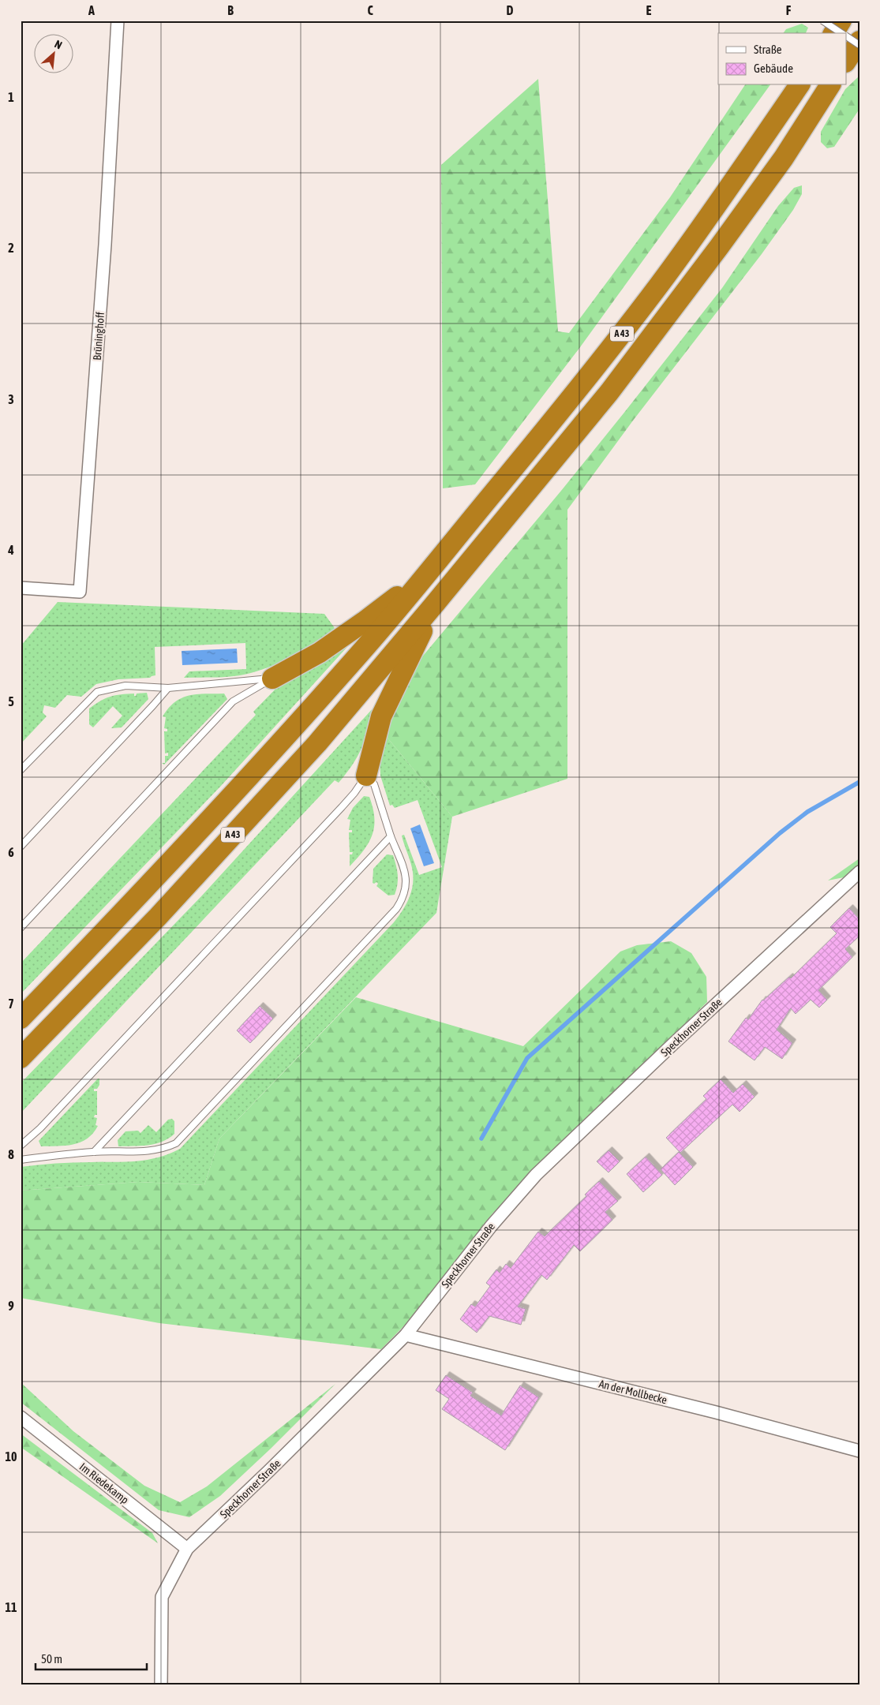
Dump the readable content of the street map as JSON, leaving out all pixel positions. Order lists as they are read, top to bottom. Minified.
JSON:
{"streets":{"highway":["A 43"],"street":["Brüninghoff","Speckhorner Straße","An der Mollbecke","Im Riedekamp"]},"crossings":[["Speckhorner Straße","An der Mollbecke"],["Speckhorner Straße","Im Riedekamp"]],"legend":["Straße","Gebäude"],"scale_bar":"50 m","north":"top right","grid":{"columns":["A","B","C","D","E","F"],"rows":["1","2","3","4","5","6","7","8","9","10","11"]}}
